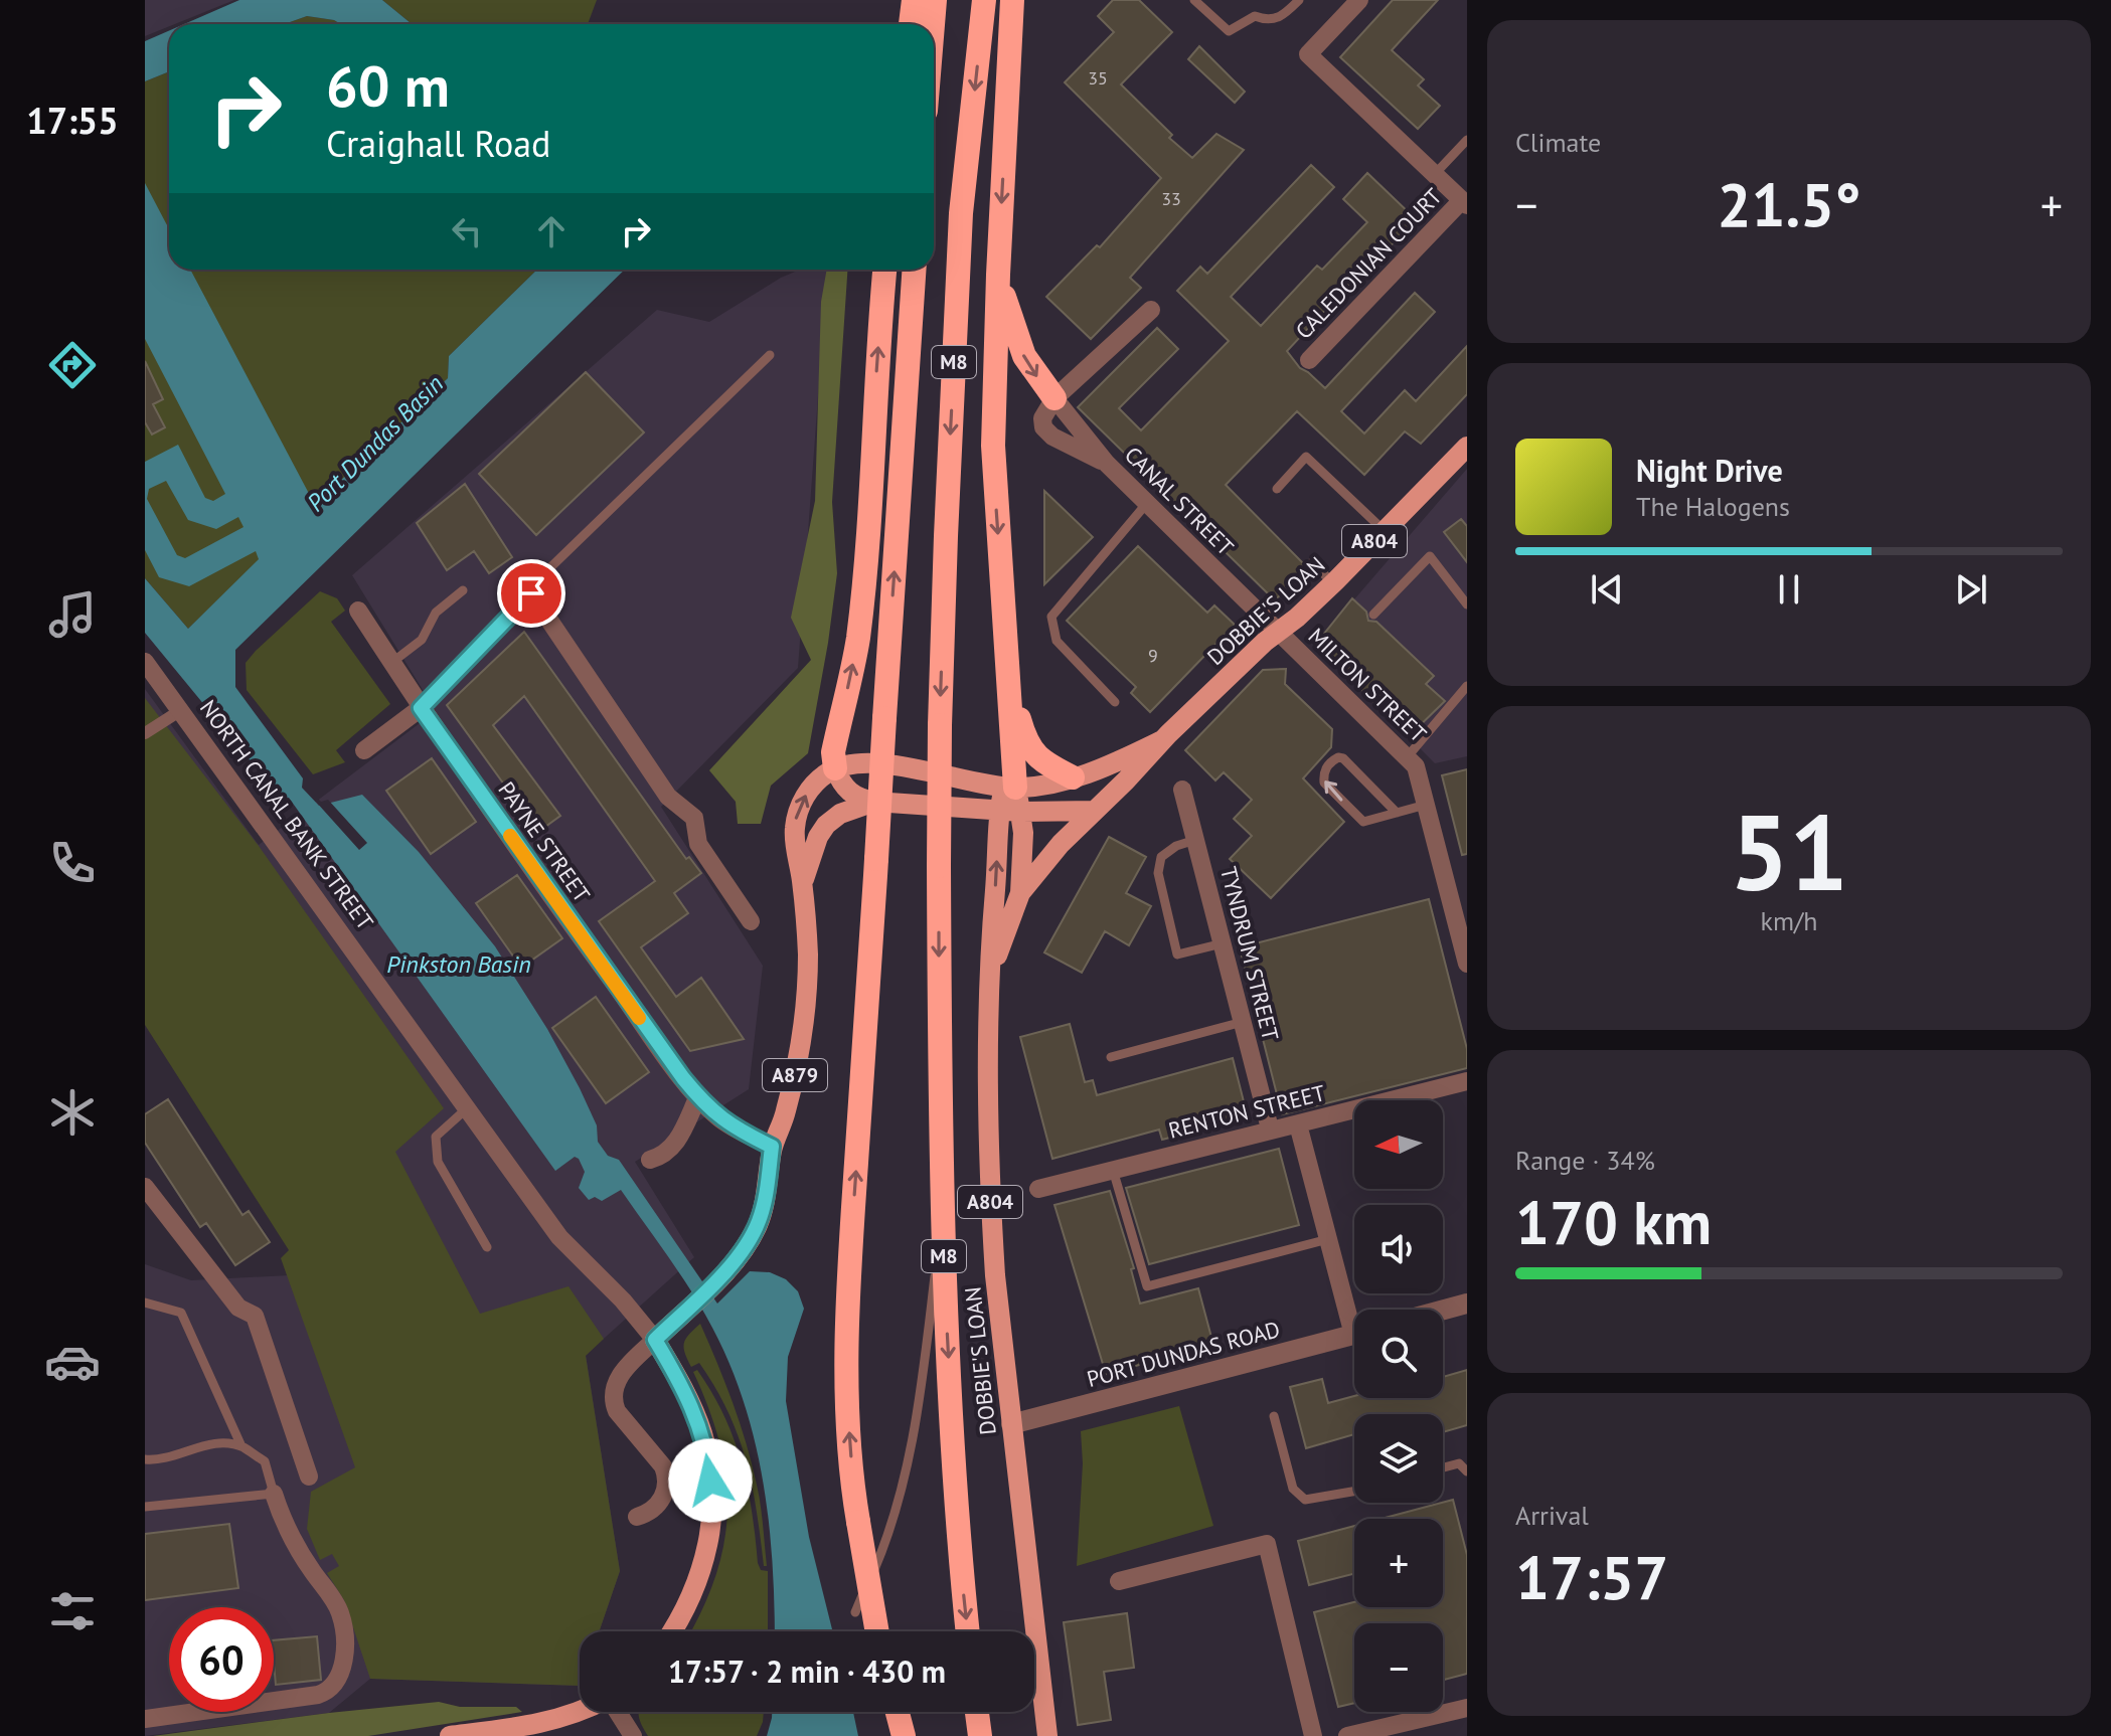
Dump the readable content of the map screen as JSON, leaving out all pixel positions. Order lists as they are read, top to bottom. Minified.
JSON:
{"streets":{"highway":["M8"],"main road":["A804","DOBBIE'S LOAN","A879"],"street":["CALEDONIAN COURT","CANAL STREET","MILTON STREET","NORTH CANAL BANK STREET","PAYNE STREET","TYNDRUM STREET","RENTON STREET","PORT DUNDAS ROAD"]},"crossings":[["CANAL STREET","DOBBIE'S LOAN"],["CANAL STREET","MILTON STREET"],["DOBBIE'S LOAN","MILTON STREET"],["DOBBIE'S LOAN","A879"],["DOBBIE'S LOAN","PORT DUNDAS ROAD"],["NORTH CANAL BANK STREET","A879"],["PAYNE STREET","A879"],["TYNDRUM STREET","RENTON STREET"]],"water":["Port Dundas Basin","Pinkston Basin"],"house_numbers":["35","33","9"],"north":"left","page":{"tabs":"17:55","tile":["Climate",["51","km/h"],["Range · 34%","170 km"],["Arrival","17:57"]],"turn":["60 m","Craighall Road"],"heat":["−","21.5°","+"],"song":["Night Drive","The Halogens"],"map_buttons":["+","−"],"limit":"60","trip":"17:57 · 2 min · 430 m"}}
